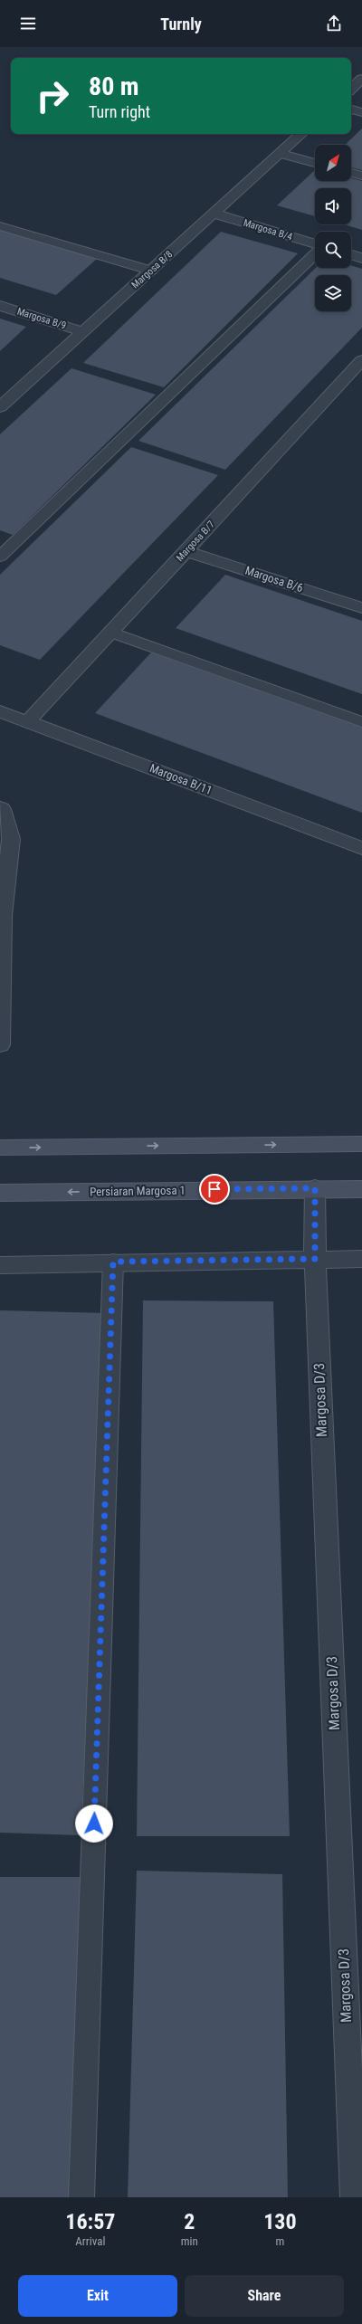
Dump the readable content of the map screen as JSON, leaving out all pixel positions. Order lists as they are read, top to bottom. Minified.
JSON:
{"streets":{"street":["Margosa B/4","Margosa B/8","Margosa B/9","Margosa B/7","Margosa B/6","Margosa B/11","Persiaran Margosa 1","Margosa D/3"]},"crossings":[["Margosa B/4","Margosa B/8"],["Margosa B/8","Margosa B/9"],["Margosa B/7","Margosa B/6"],["Margosa B/7","Margosa B/11"],["Persiaran Margosa 1","Margosa D/3"]],"north":"top right","page":{"header":"Turnly","turn":["80 m","Turn right"],"eta":["16:57","Arrival","2","min","130","m"],"buttons":["Exit","Share"]}}
